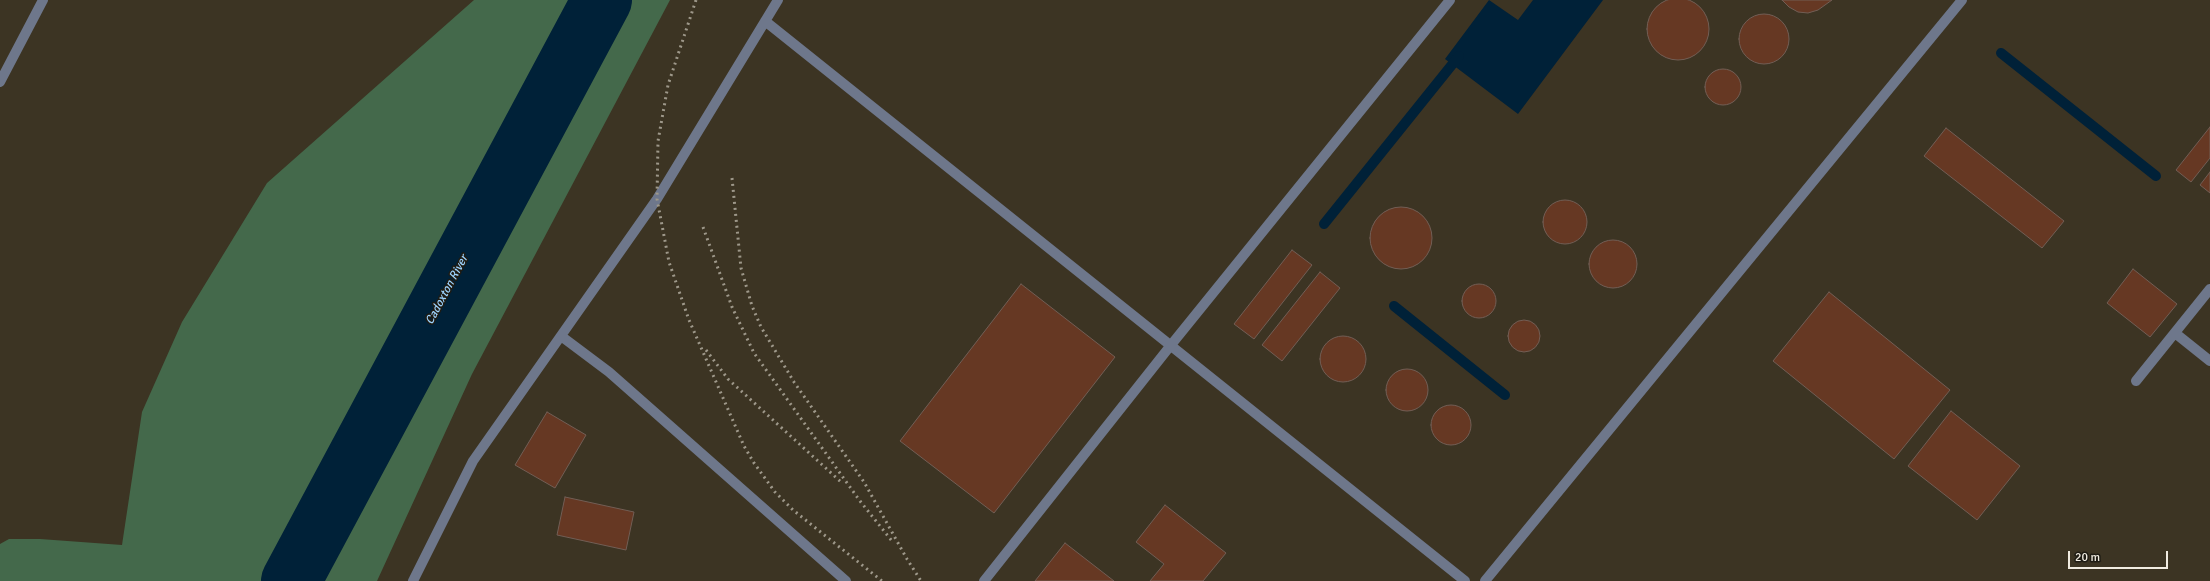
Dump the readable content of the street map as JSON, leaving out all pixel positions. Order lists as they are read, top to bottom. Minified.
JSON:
{"water":["Cadoxton River"],"scale_bar":"20 m"}
